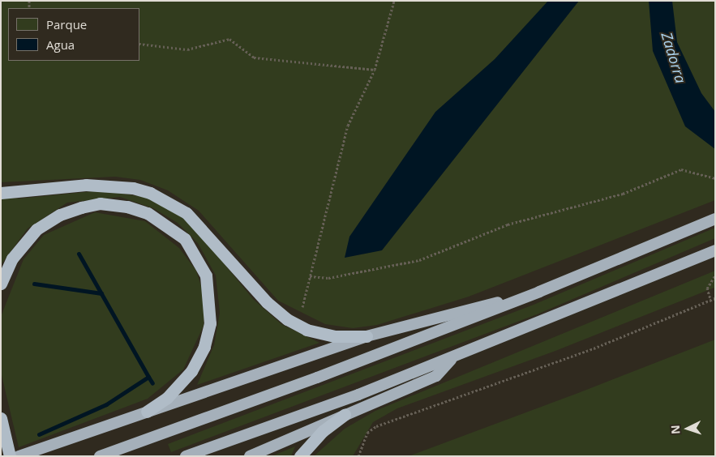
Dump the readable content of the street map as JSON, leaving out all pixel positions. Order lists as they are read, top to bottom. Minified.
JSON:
{"water":["Zadorra"],"legend":["Parque","Agua"],"north":"left"}
